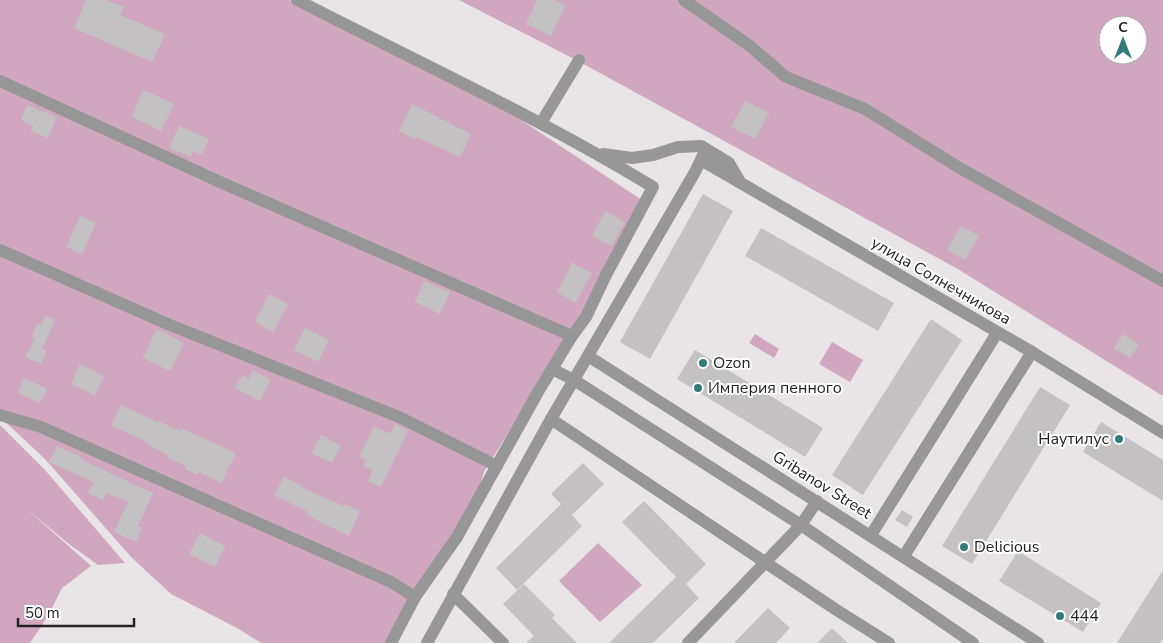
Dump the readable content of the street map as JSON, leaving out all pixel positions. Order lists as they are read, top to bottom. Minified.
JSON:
{"streets":{"street":["улица Солнечникова","Gribanov Street"]},"places":["Ozon","Империя пенного","Наутилус","Delicious","444"],"scale_bar":"50 m","north":"top"}
